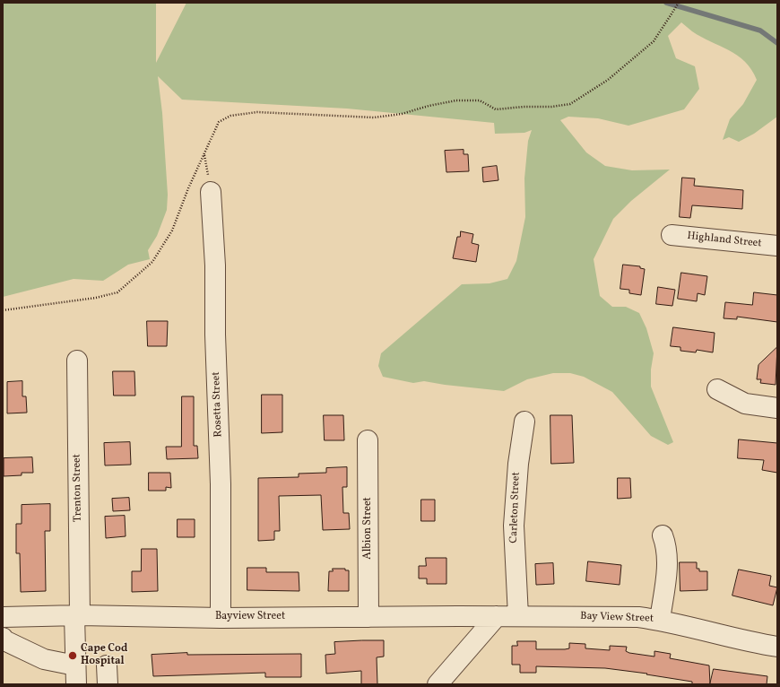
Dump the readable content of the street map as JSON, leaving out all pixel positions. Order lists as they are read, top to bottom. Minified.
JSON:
{"streets":{"street":["Highland Street","Rosetta Street","Trenton Street","Carleton Street","Albion Street","Bayview Street","Bay View Street"]},"crossings":[["Rosetta Street","Bayview Street"],["Trenton Street","Bayview Street"],["Carleton Street","Bay View Street"],["Albion Street","Bayview Street"],["Bayview Street","Bay View Street"]],"places":["Cape Cod Hospital"]}
